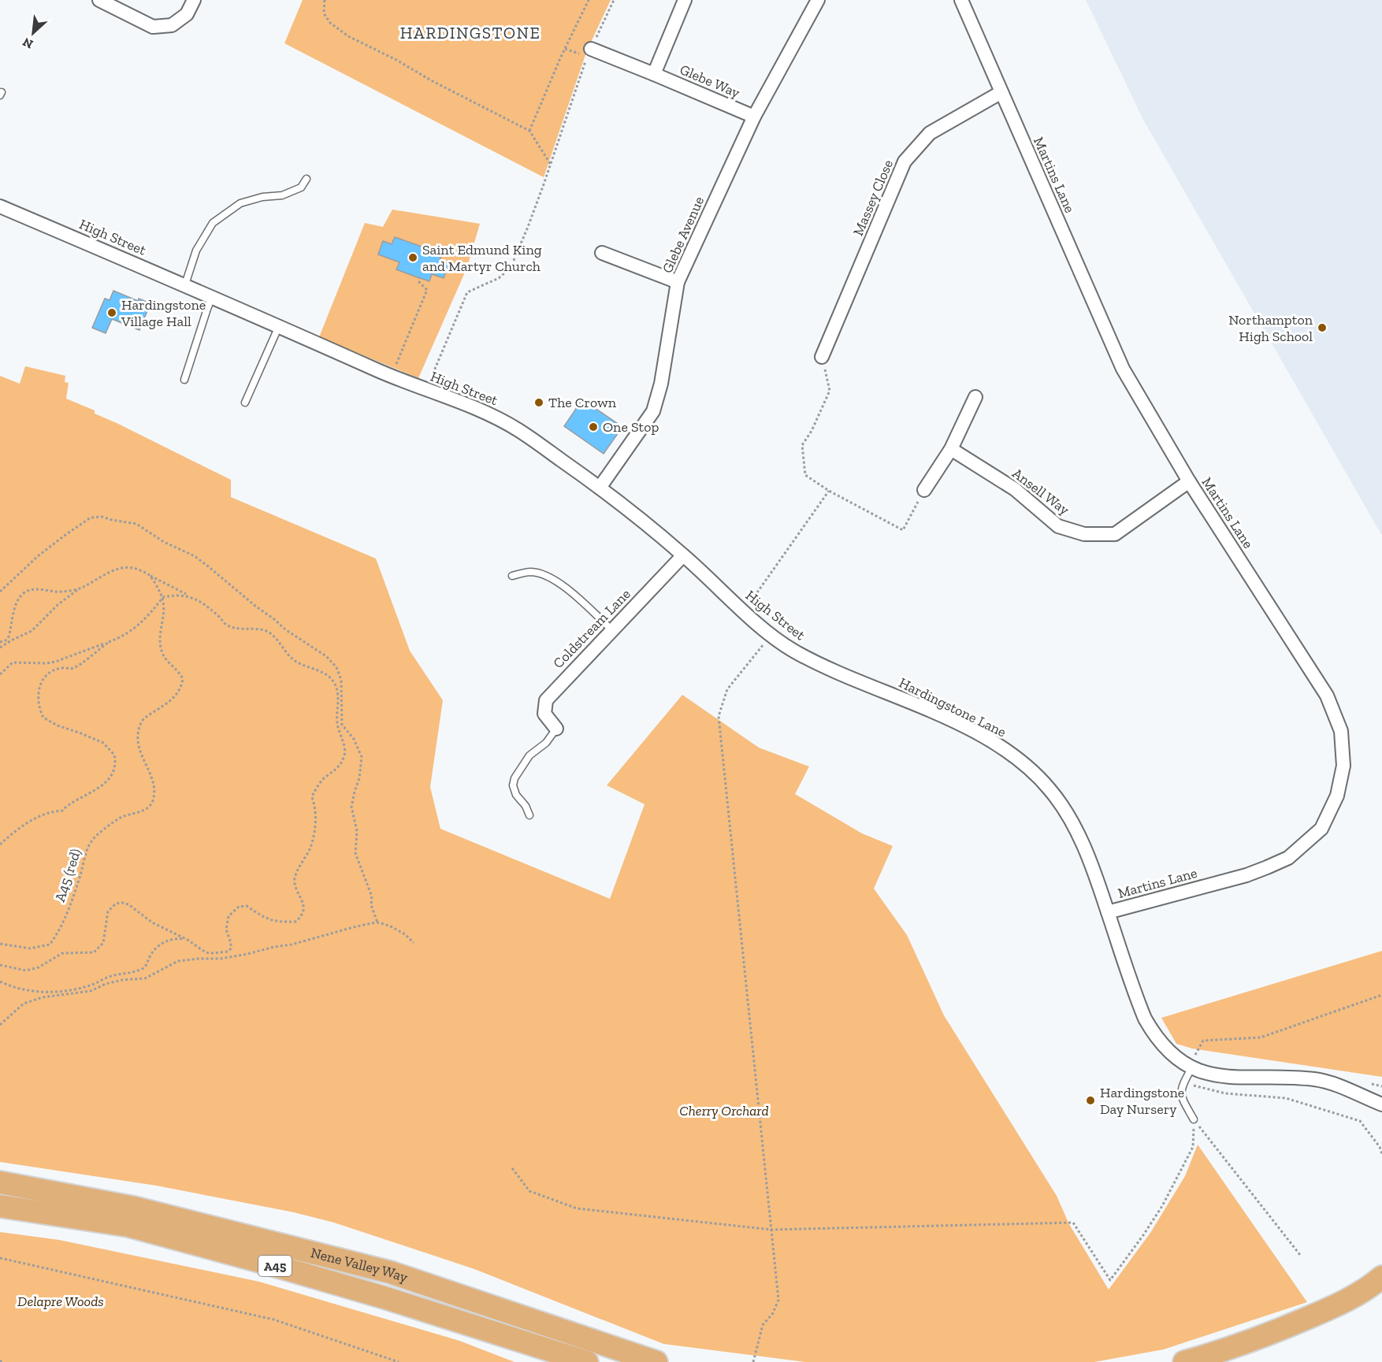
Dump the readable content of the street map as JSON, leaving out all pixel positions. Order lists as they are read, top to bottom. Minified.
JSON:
{"streets":{"highway":["Nene Valley Way","A45"],"street":["Glebe Way","Martins Lane","Massey Close","Glebe Avenue","High Street","Ansell Way","Coldstream Lane","Hardingstone Lane"],"path":["A45 (red)"]},"crossings":[["Glebe Way","Glebe Avenue"],["Martins Lane","Massey Close"],["Martins Lane","Ansell Way"],["Martins Lane","Hardingstone Lane"],["Glebe Avenue","High Street"],["High Street","Coldstream Lane"],["High Street","Hardingstone Lane"]],"districts":["HARDINGSTONE"],"parks":["Cherry Orchard","Delapre Woods"],"places":["Saint Edmund King and Martyr Church","Hardingstone Village Hall","Northampton High School","The Crown","One Stop","Hardingstone Day Nursery"],"north":"bottom left"}
